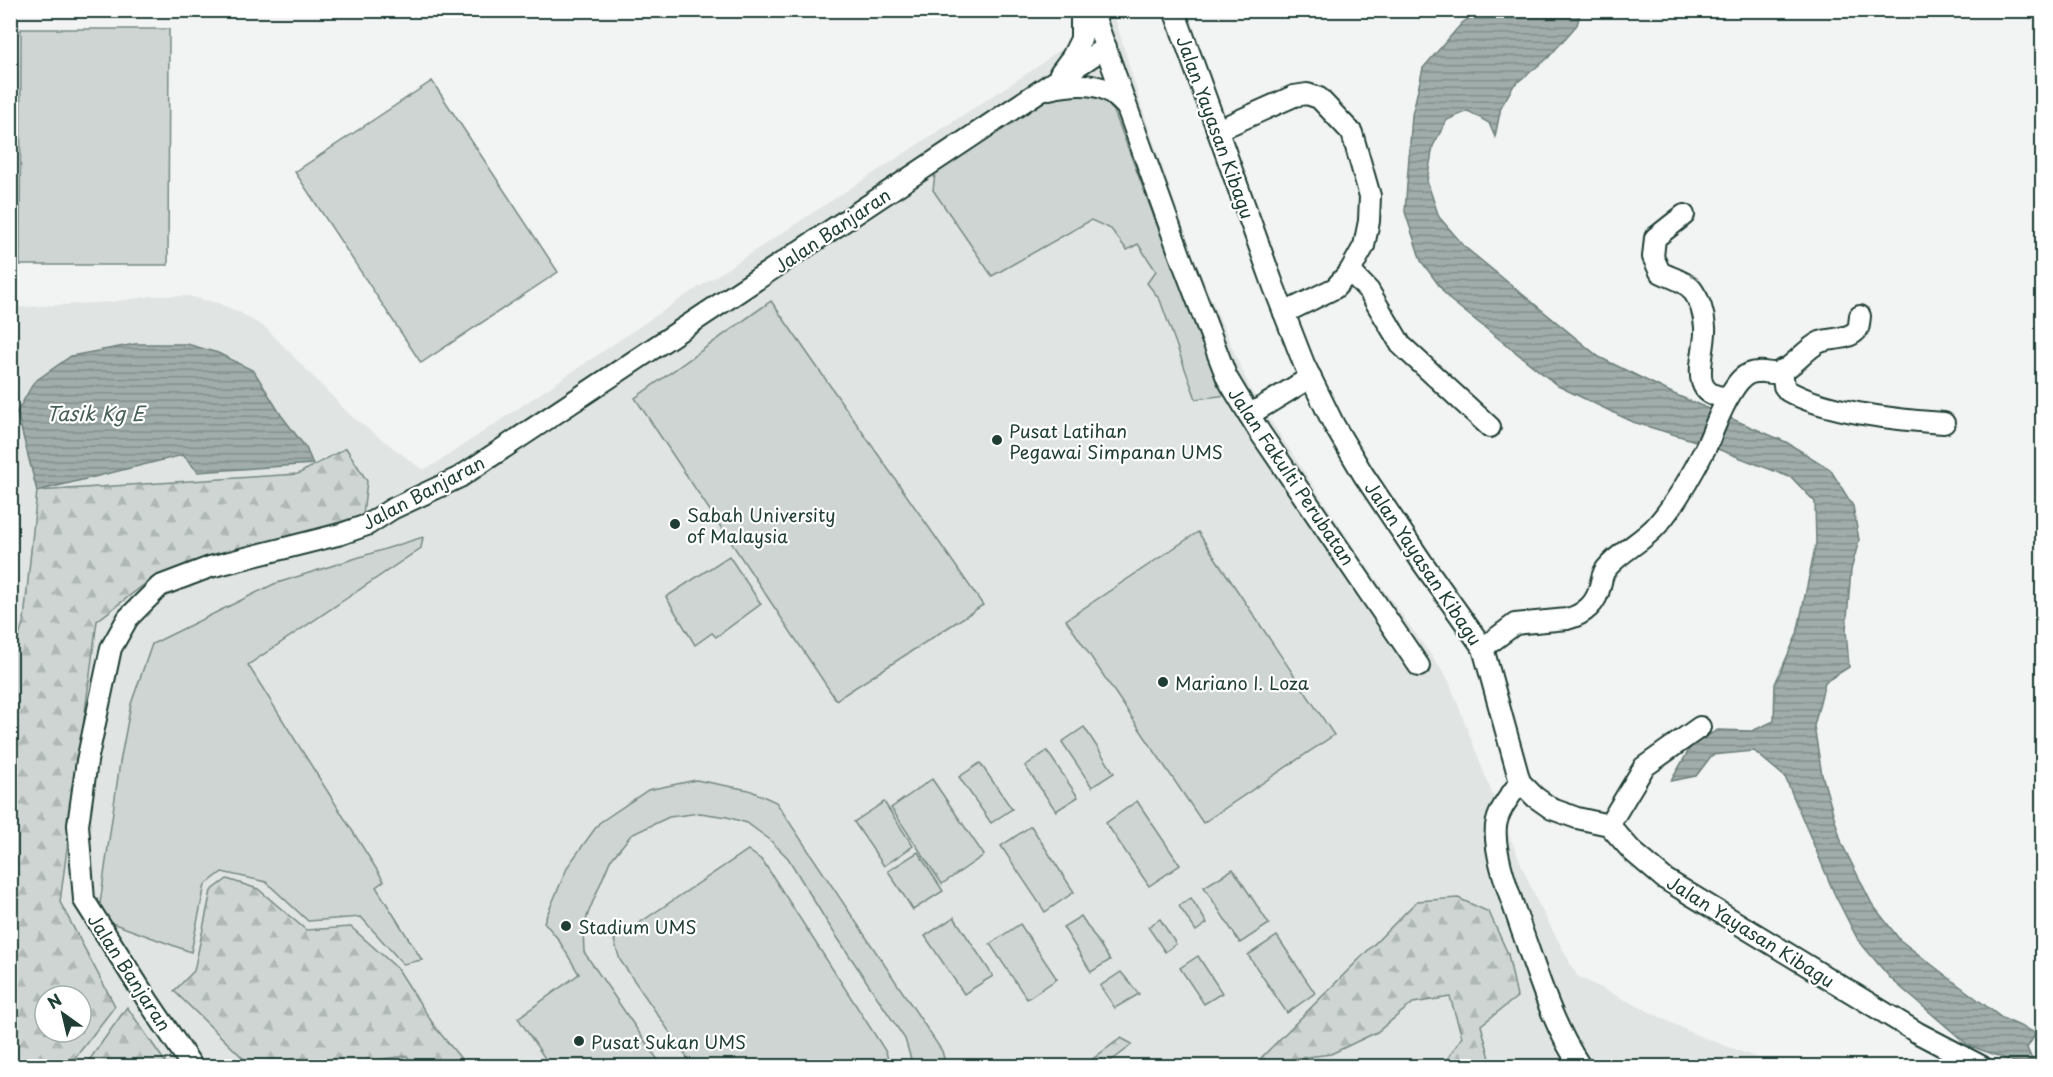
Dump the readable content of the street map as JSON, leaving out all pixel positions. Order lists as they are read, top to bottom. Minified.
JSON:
{"streets":{"street":["Jalan Yayasan Kibagu","Jalan Banjaran","Jalan Fakulti Perubatan"]},"crossings":[["Jalan Banjaran","Jalan Fakulti Perubatan"]],"water":["Tasik Kg E"],"places":["Pusat Latihan Pegawai Simpanan UMS","Sabah University of Malaysia","Mariano I. Loza","Stadium UMS","Pusat Sukan UMS"],"north":"top left"}
